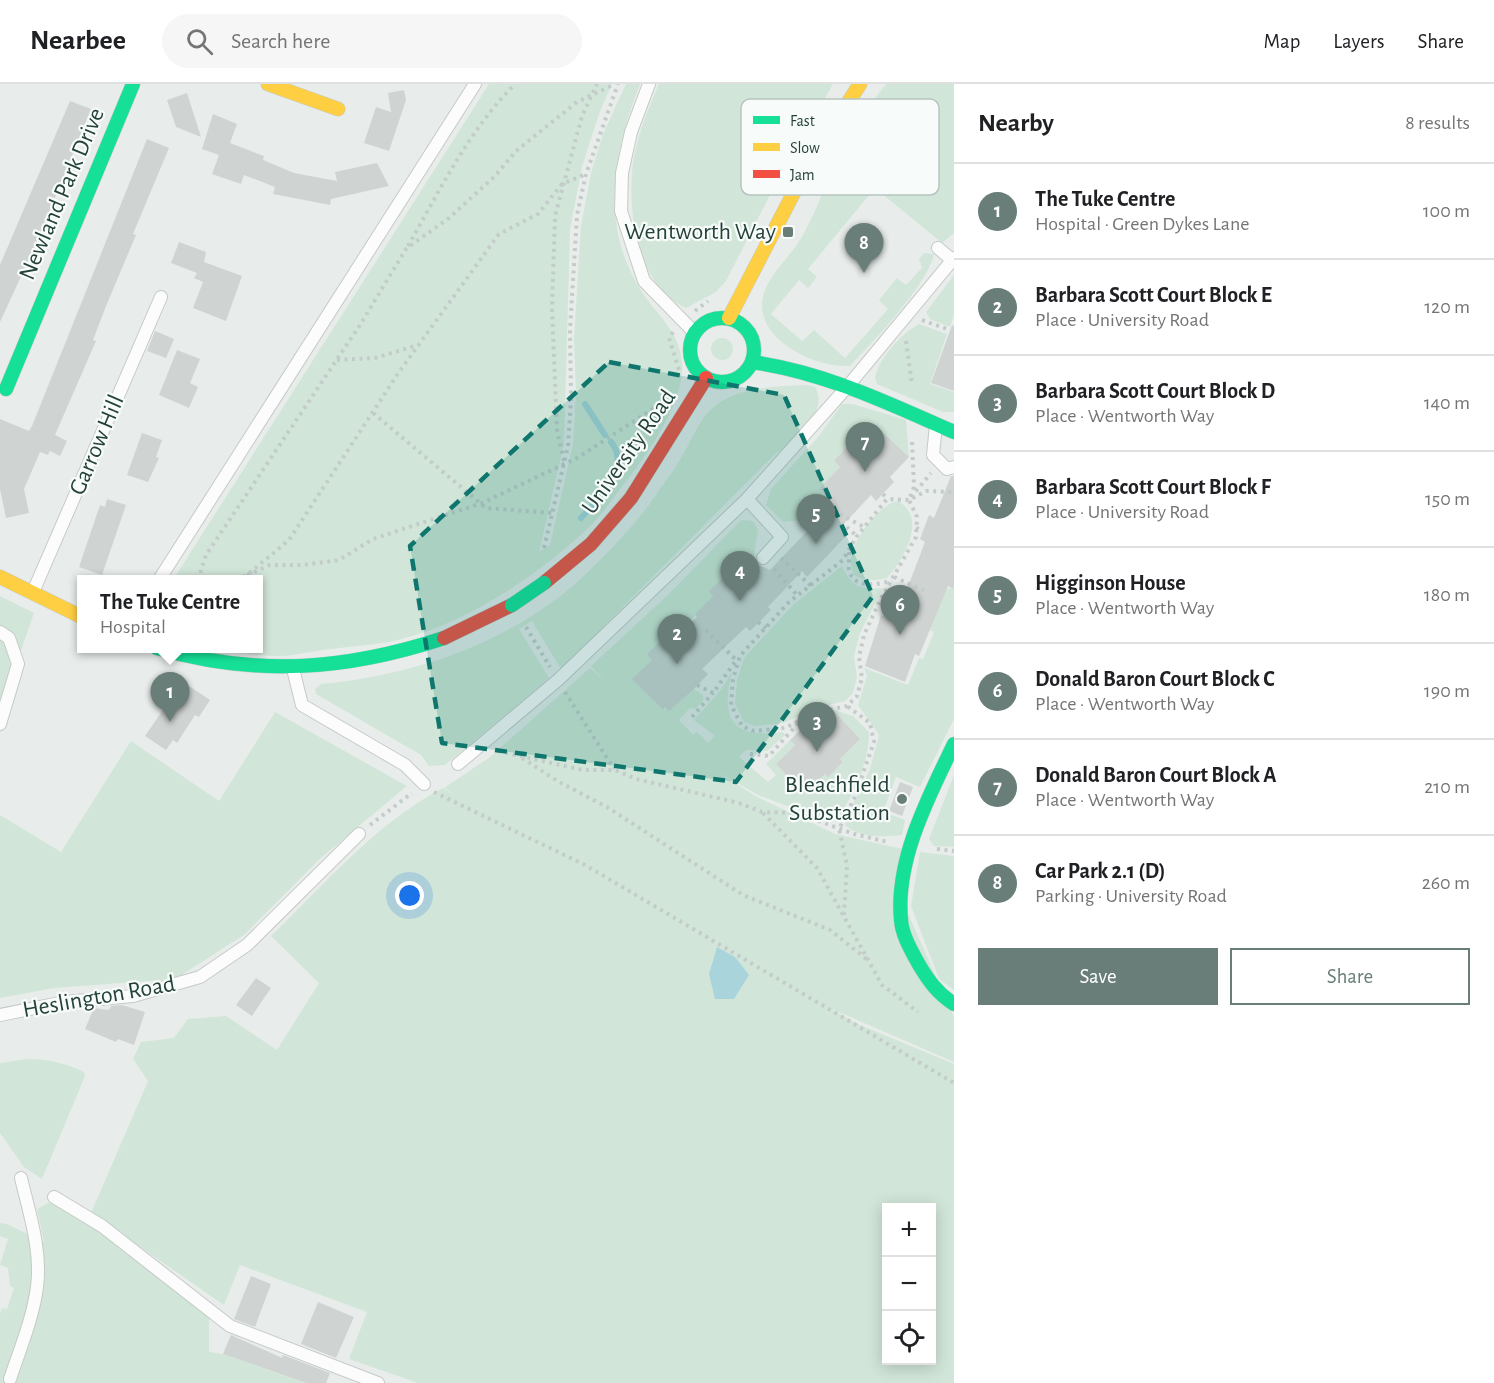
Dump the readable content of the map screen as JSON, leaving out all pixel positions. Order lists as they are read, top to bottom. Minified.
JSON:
{"streets":{"street":["Newland Park Drive","University Road"],"lane":["Garrow Hill","Heslington Road"]},"places":{"transit":["Wentworth Way"],"other":["Bleachfield Substation"]},"legend":["Fast","Slow","Jam"],"page":{"header":"Nearbee","search":"Search here","nav":["Map","Layers","Share"],"heading":["Nearby","8 results"],"list":[{"mark":"1","name":"The Tuke Centre","note":"Hospital · Green Dykes Lane","value":"100 m"},{"mark":"2","name":"Barbara Scott Court Block E","note":"Place · University Road","value":"120 m"},{"mark":"3","name":"Barbara Scott Court Block D","note":"Place · Wentworth Way","value":"140 m"},{"mark":"4","name":"Barbara Scott Court Block F","note":"Place · University Road","value":"150 m"},{"mark":"5","name":"Higginson House","note":"Place · Wentworth Way","value":"180 m"},{"mark":"6","name":"Donald Baron Court Block C","note":"Place · Wentworth Way","value":"190 m"},{"mark":"7","name":"Donald Baron Court Block A","note":"Place · Wentworth Way","value":"210 m"},{"mark":"8","name":"Car Park 2.1 (D)","note":"Parking · University Road","value":"260 m"}],"pins":["8","7","5","4","6","2","1","3"],"popup":["The Tuke Centre","Hospital"],"buttons":["Save","Share"],"map_buttons":["+","−"]}}
